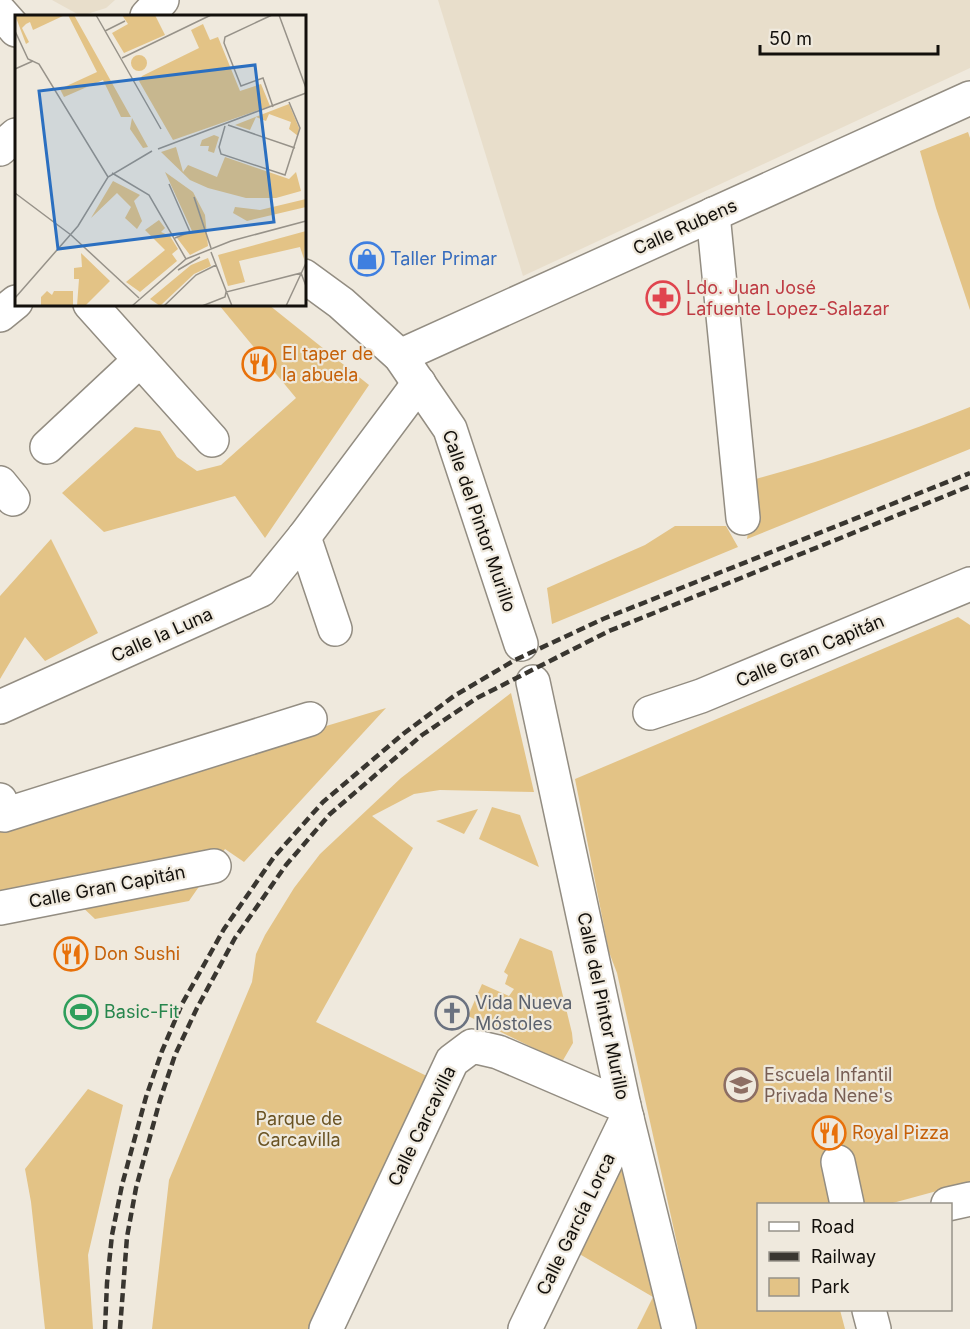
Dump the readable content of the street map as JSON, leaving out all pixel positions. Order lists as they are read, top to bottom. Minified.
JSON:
{"streets":{"street":["Calle Rubens","Calle del Pintor Murillo","Calle la Luna","Calle Gran Capitán","Calle Carcavilla","Calle García Lorca"]},"crossings":[["Calle Rubens","Calle del Pintor Murillo"],["Calle del Pintor Murillo","Calle la Luna"],["Calle del Pintor Murillo","Calle Carcavilla"],["Calle del Pintor Murillo","Calle García Lorca"],["Calle Carcavilla","Calle García Lorca"]],"parks":["Parque de Carcavilla"],"places":{"shop":["Taller Primar"],"pharmacy":["Ldo. Juan José Lafuente Lopez-Salazar"],"restaurant":["El taper de la abuela","Don Sushi","Royal Pizza"],"sports":["Basic-Fit"],"church":["Vida Nueva Móstoles"],"school or university":["Escuela Infantil Privada Nene's"]},"legend":["Road","Railway","Park"],"scale_bar":"50 m"}
